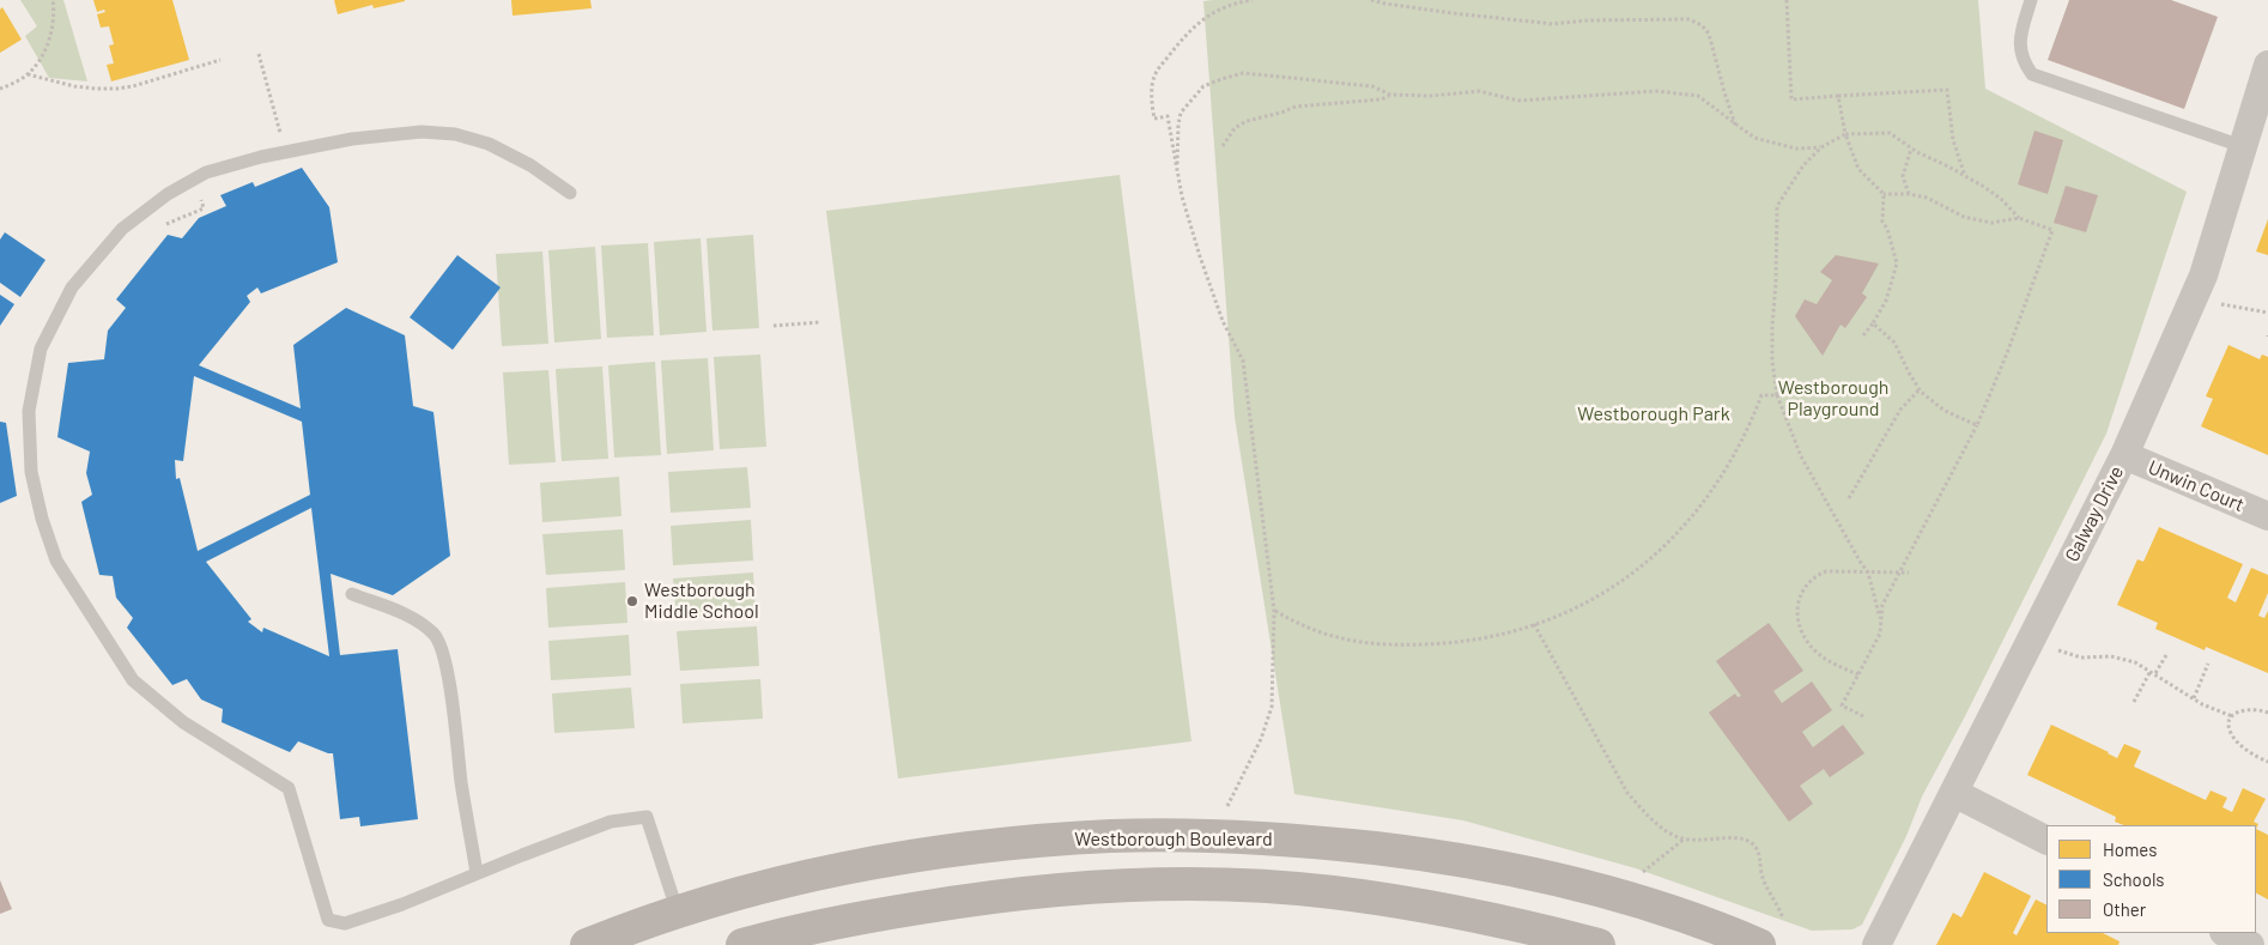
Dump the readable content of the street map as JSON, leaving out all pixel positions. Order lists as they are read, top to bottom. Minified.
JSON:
{"streets":{"main road":["Westborough Boulevard"],"street":["Unwin Court","Galway Drive"]},"crossings":[["Unwin Court","Galway Drive"]],"parks":["Westborough Playground","Westborough Park"],"places":["Westborough Middle School"],"legend":["Homes","Schools","Other"]}
